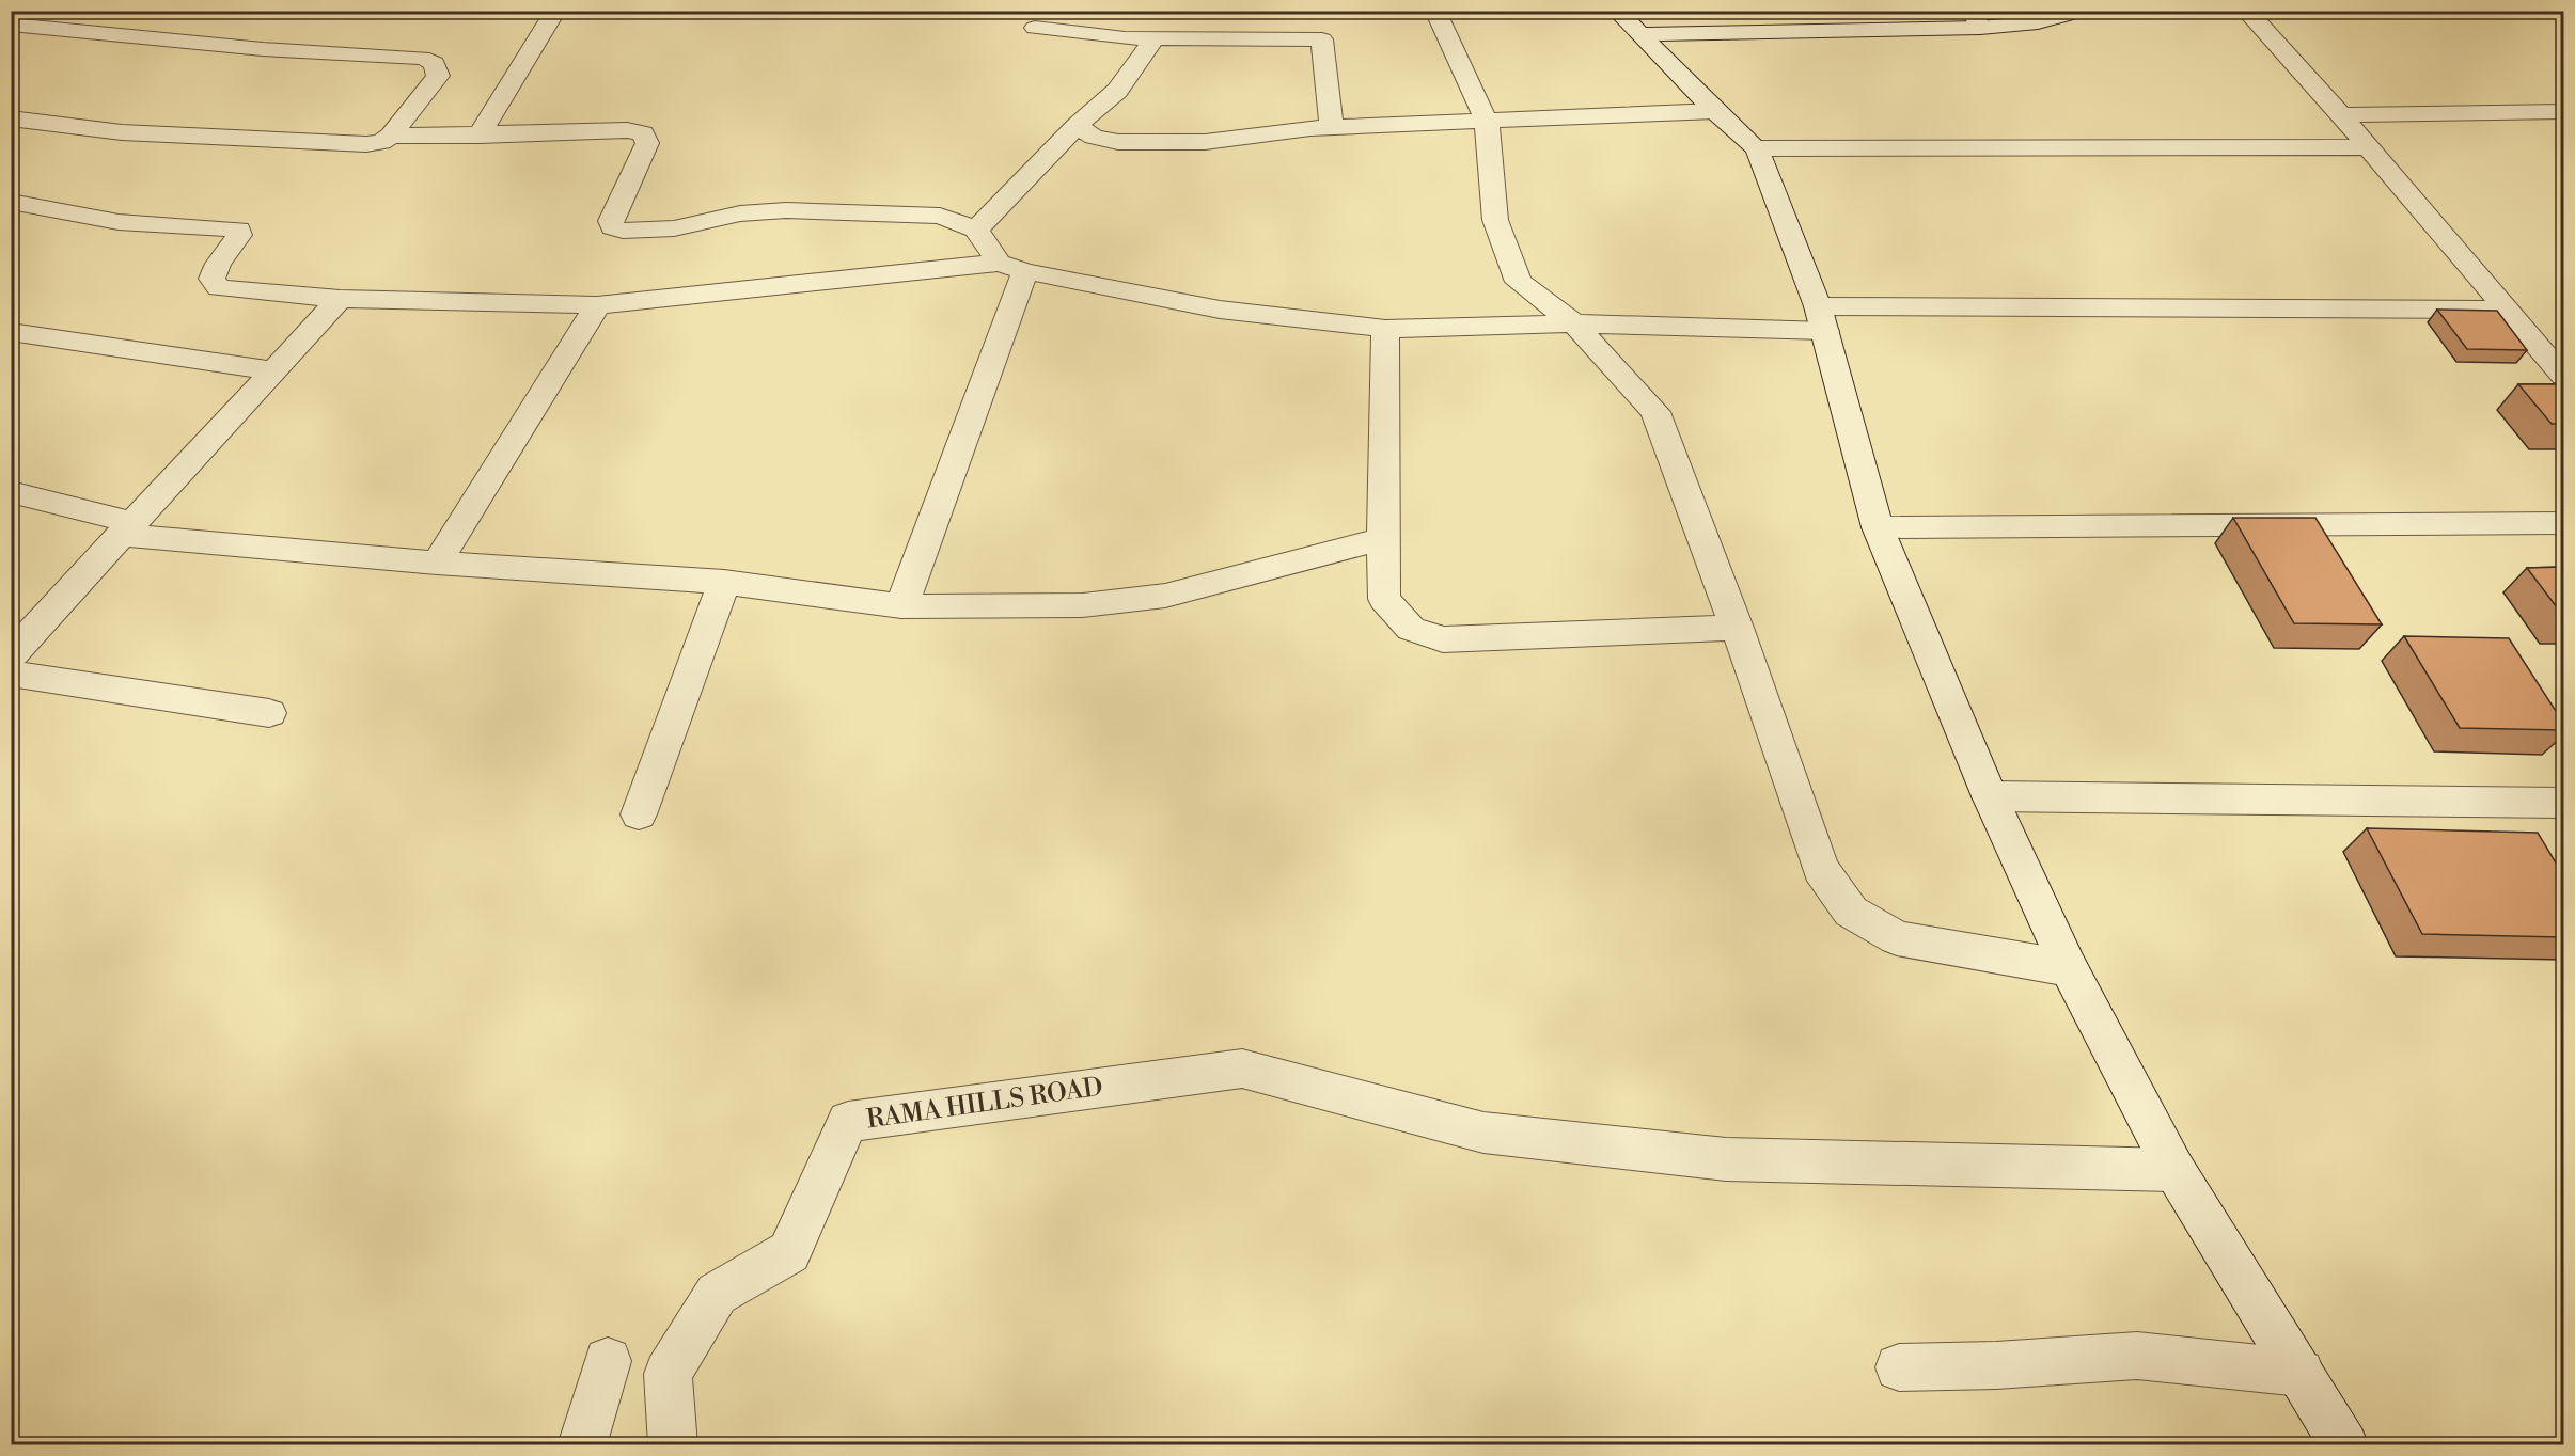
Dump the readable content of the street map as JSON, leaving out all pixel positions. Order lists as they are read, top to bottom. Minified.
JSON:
{"streets":{"street":["RAMA HILLS ROAD"]}}
